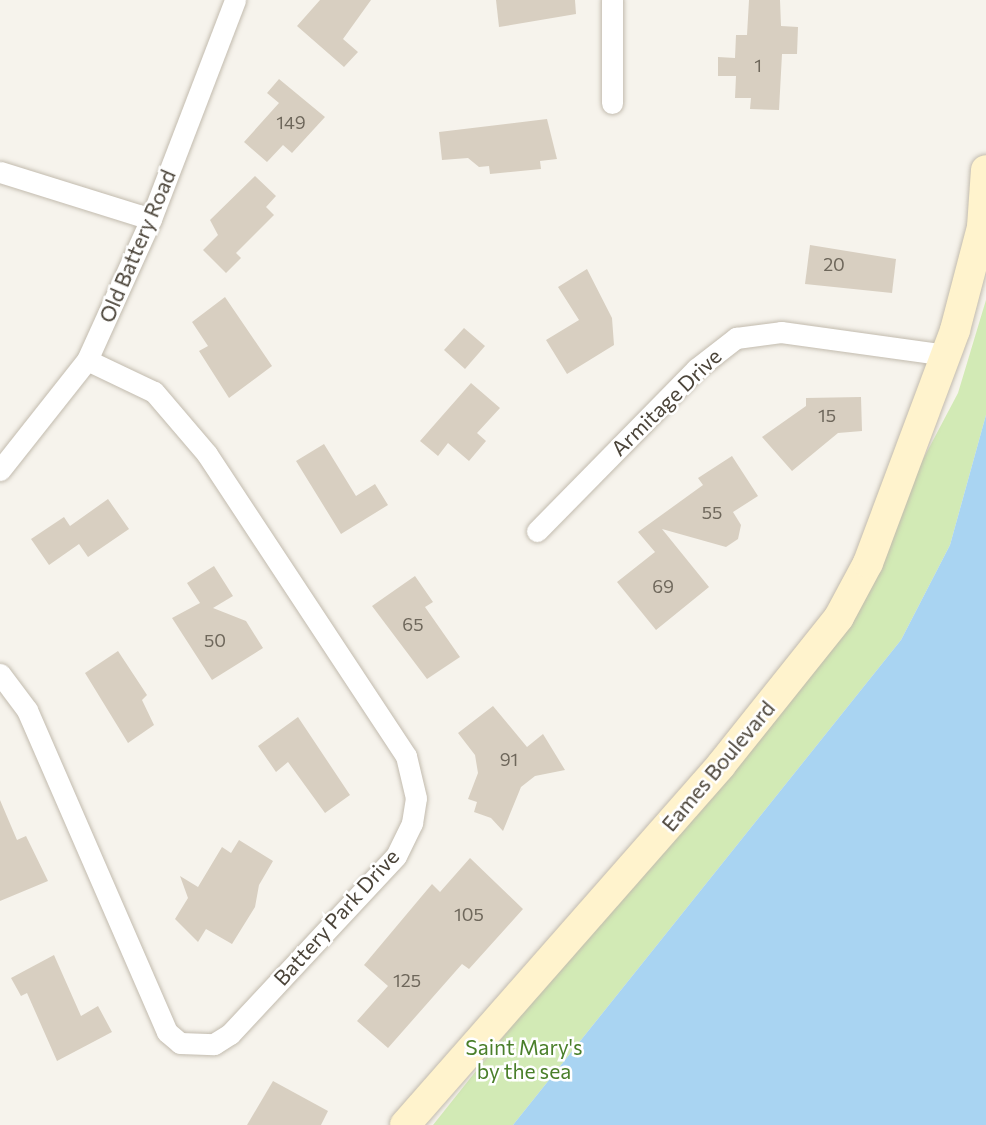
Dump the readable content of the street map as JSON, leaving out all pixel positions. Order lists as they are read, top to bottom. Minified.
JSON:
{"streets":{"street":["Old Battery Road","Armitage Drive","Eames Boulevard","Battery Park Drive"]},"crossings":[["Old Battery Road","Battery Park Drive"],["Armitage Drive","Eames Boulevard"]],"parks":["Saint Mary's by the sea"],"house_numbers":["1","149","20","15","55","69","65","50","91","105","125"]}
